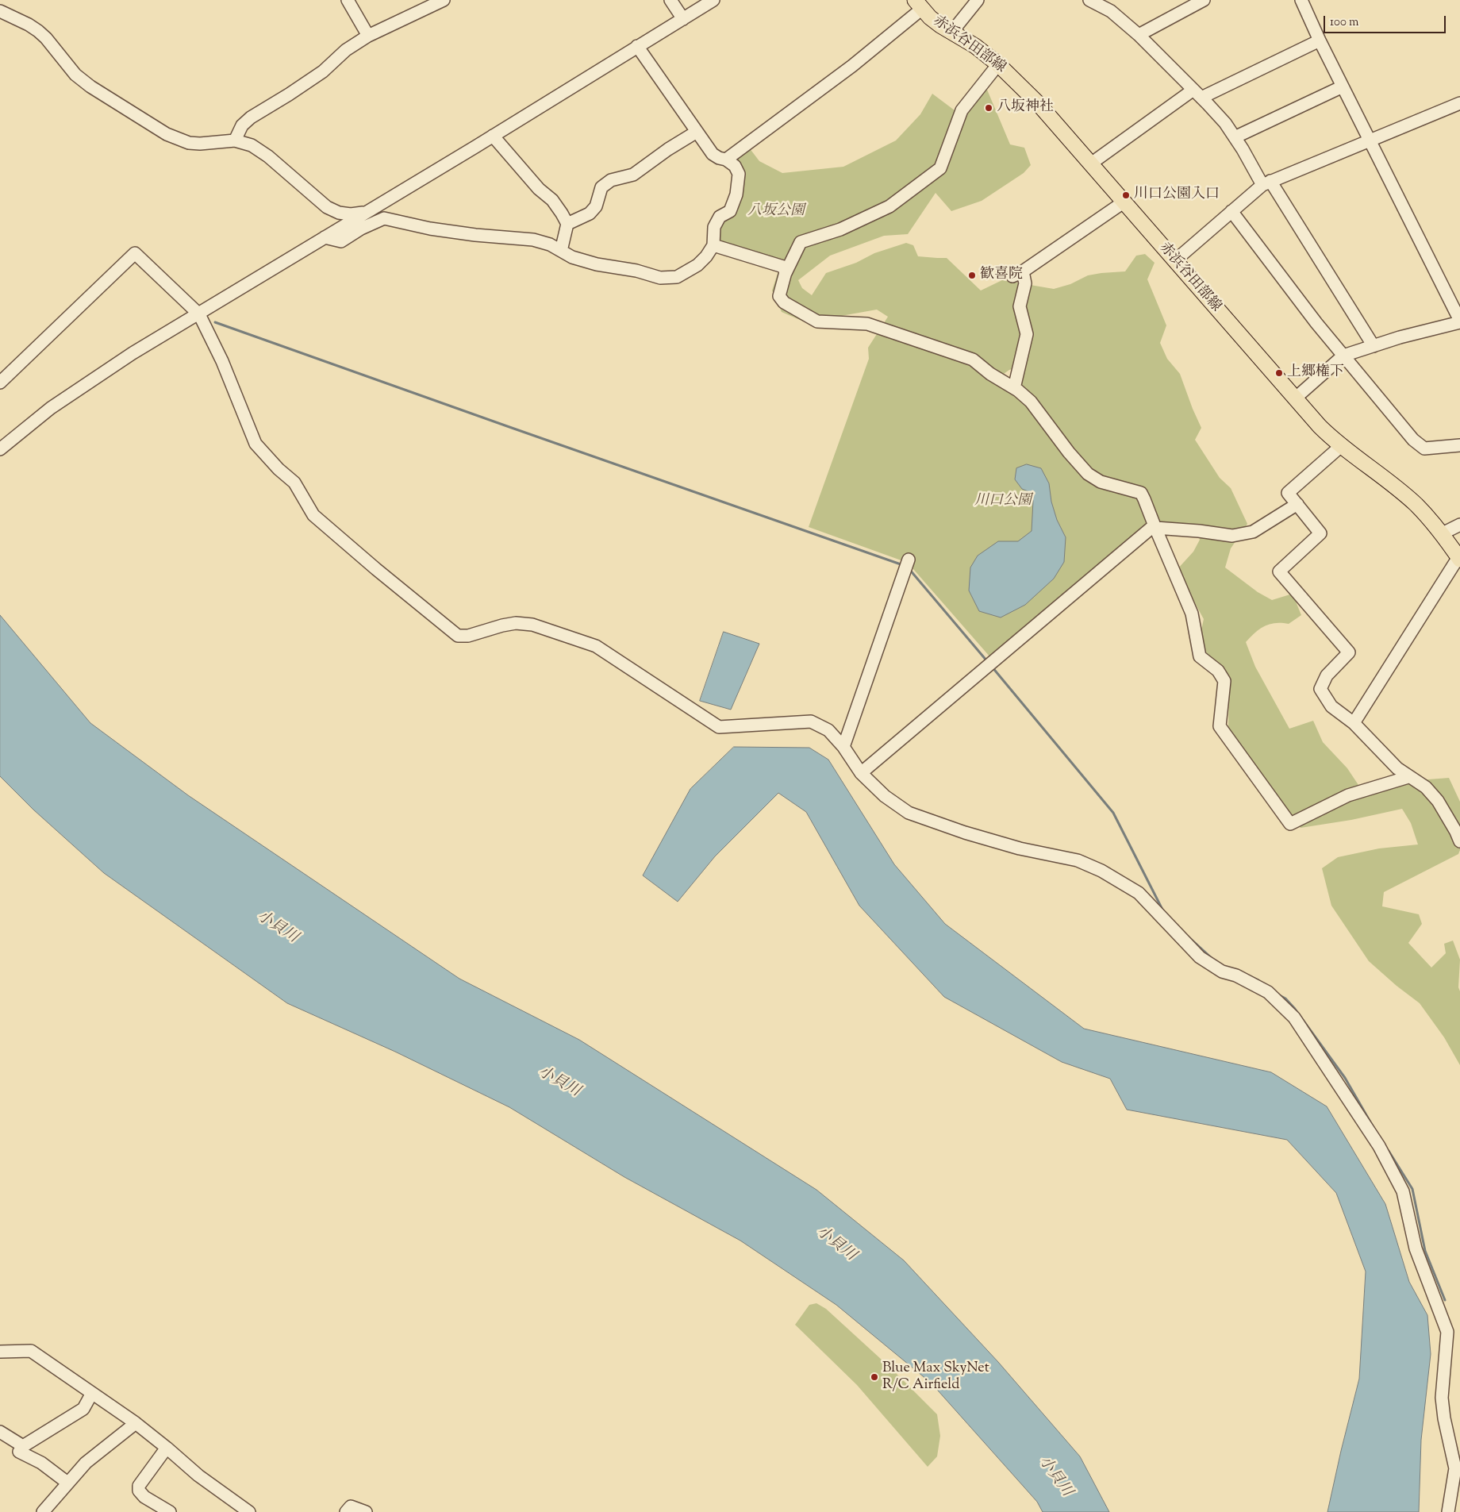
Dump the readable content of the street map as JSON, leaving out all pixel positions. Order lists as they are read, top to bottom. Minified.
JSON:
{"streets":{"main road":["赤浜谷田部線"]},"water":["小貝川"],"parks":["八坂公園","川口公園"],"places":["八坂神社","川口公園入口","歓喜院","上郷権下","Blue Max SkyNet R/C Airfield"],"scale_bar":"100 m"}
